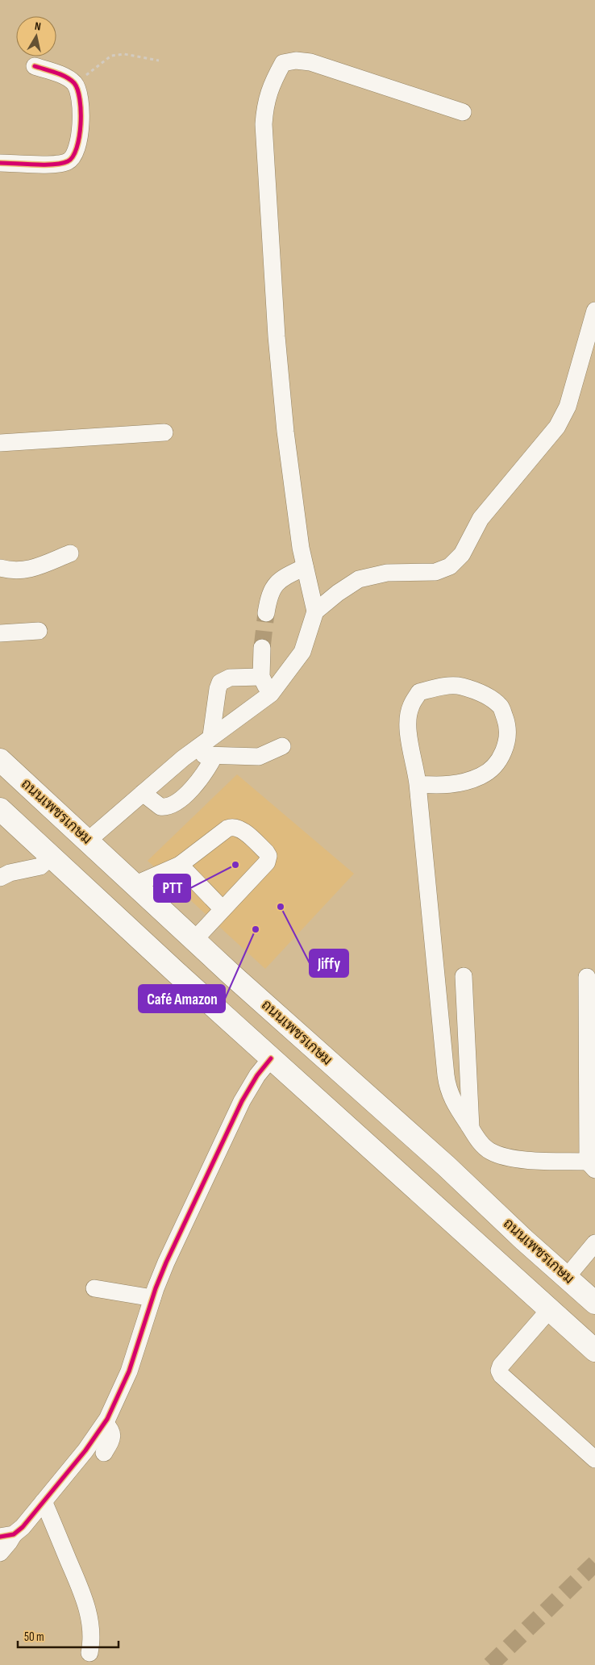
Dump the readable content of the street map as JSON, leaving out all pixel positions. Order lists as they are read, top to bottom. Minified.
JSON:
{"streets":{"main road":["ถนนเพชรเกษม"]},"places":["PTT","Jiffy","Café Amazon"],"scale_bar":"50 m","north":"top"}
